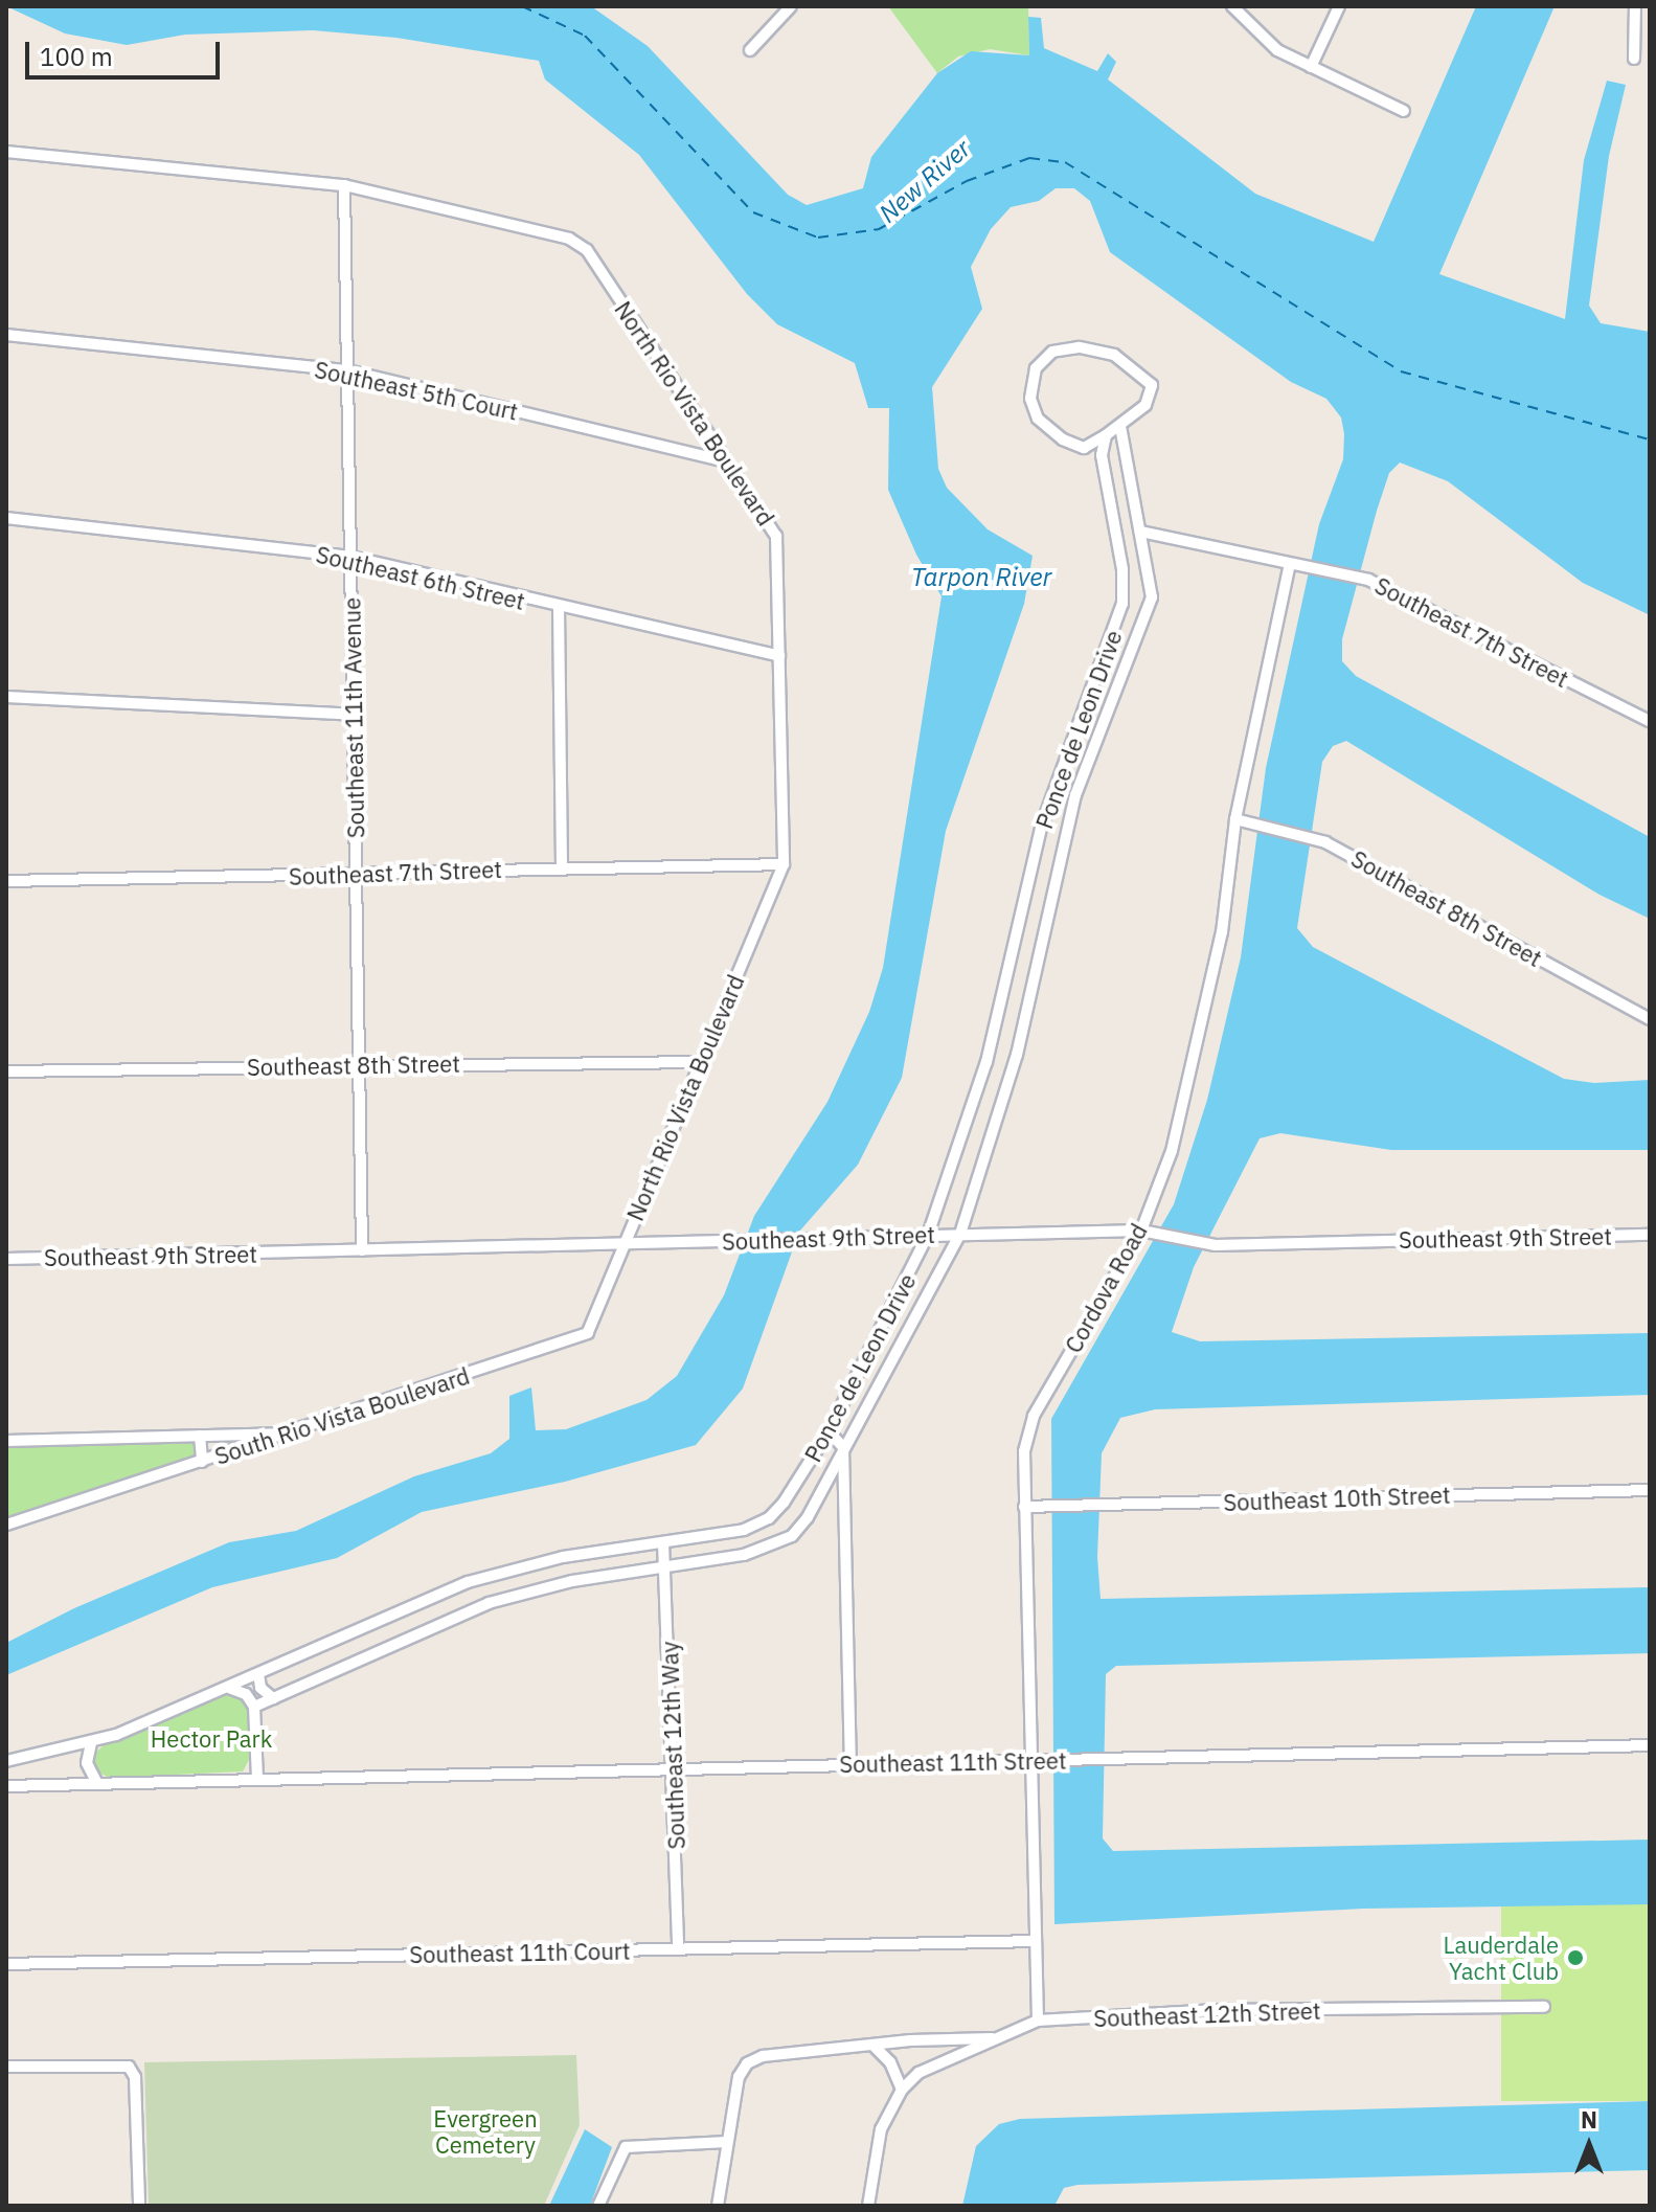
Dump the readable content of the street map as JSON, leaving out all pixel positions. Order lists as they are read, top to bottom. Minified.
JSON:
{"streets":{"street":["Southeast 5th Court","North Rio Vista Boulevard","Southeast 6th Street","Southeast 7th Street","Southeast 11th Avenue","Ponce de Leon Drive","Southeast 8th Street","Southeast 9th Street","Cordova Road","South Rio Vista Boulevard","Southeast 10th Street","Southeast 12th Way","Southeast 11th Street","Southeast 11th Court","Southeast 12th Street"]},"crossings":[["Southeast 5th Court","North Rio Vista Boulevard"],["Southeast 5th Court","Southeast 11th Avenue"],["North Rio Vista Boulevard","Southeast 6th Street"],["North Rio Vista Boulevard","Southeast 7th Street"],["North Rio Vista Boulevard","Southeast 11th Avenue"],["North Rio Vista Boulevard","Southeast 8th Street"],["North Rio Vista Boulevard","Southeast 9th Street"],["North Rio Vista Boulevard","South Rio Vista Boulevard"],["Southeast 6th Street","Southeast 11th Avenue"],["Southeast 7th Street","Southeast 11th Avenue"],["Southeast 7th Street","Ponce de Leon Drive"],["Southeast 7th Street","Cordova Road"],["Southeast 11th Avenue","Southeast 8th Street"],["Southeast 11th Avenue","Southeast 9th Street"],["Ponce de Leon Drive","Southeast 9th Street"],["Ponce de Leon Drive","Southeast 12th Way"],["Southeast 8th Street","Cordova Road"],["Southeast 9th Street","Cordova Road"],["Southeast 9th Street","South Rio Vista Boulevard"],["Cordova Road","Southeast 10th Street"],["Cordova Road","Southeast 11th Street"],["Cordova Road","Southeast 11th Court"],["Cordova Road","Southeast 12th Street"],["Southeast 12th Way","Southeast 11th Street"],["Southeast 12th Way","Southeast 11th Court"]],"water":["New River","Tarpon River"],"parks":["Hector Park","Evergreen Cemetery"],"places":["Lauderdale Yacht Club"],"scale_bar":"100 m","north":"top"}
